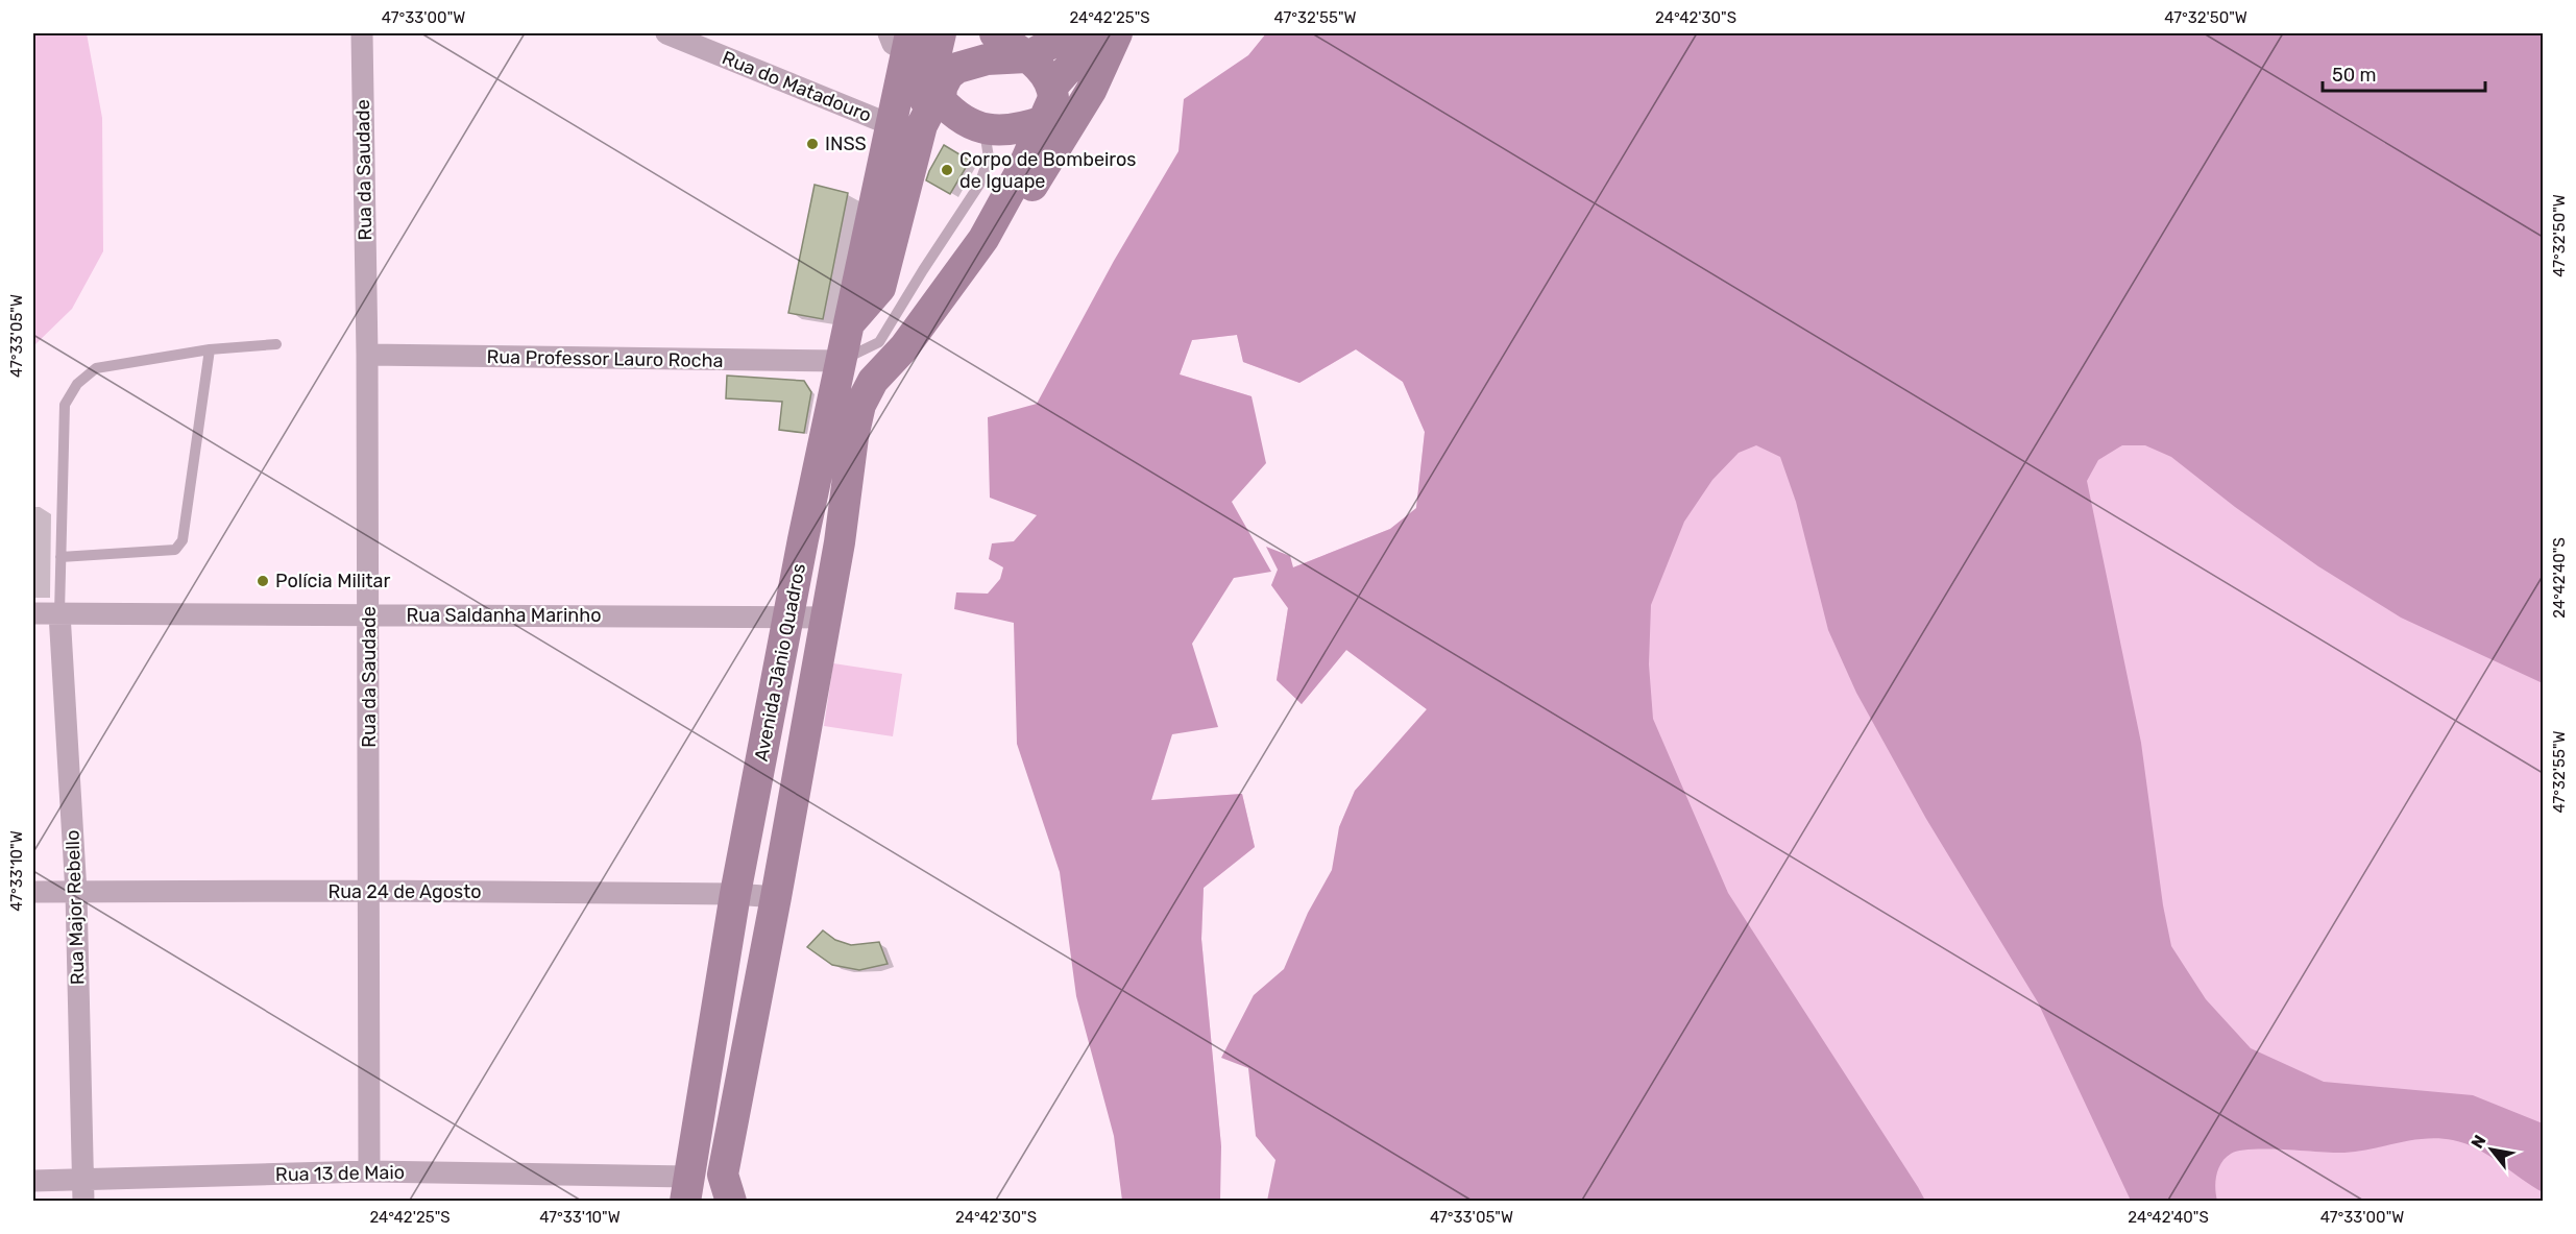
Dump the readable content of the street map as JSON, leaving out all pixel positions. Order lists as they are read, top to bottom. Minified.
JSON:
{"streets":{"main road":["Avenida Jânio Quadros","Rua 13 de Maio"],"street":["Rua do Matadouro","Rua da Saudade","Rua Professor Lauro Rocha","Rua Saldanha Marinho","Rua 24 de Agosto","Rua Major Rebello"]},"crossings":[["Rua do Matadouro","Avenida Jânio Quadros"],["Rua da Saudade","Rua Professor Lauro Rocha"],["Rua da Saudade","Rua Saldanha Marinho"],["Rua da Saudade","Rua 24 de Agosto"],["Rua da Saudade","Rua 13 de Maio"],["Rua Professor Lauro Rocha","Avenida Jânio Quadros"],["Rua Saldanha Marinho","Avenida Jânio Quadros"],["Rua Saldanha Marinho","Rua Major Rebello"],["Avenida Jânio Quadros","Rua 24 de Agosto"],["Avenida Jânio Quadros","Rua 13 de Maio"],["Rua 24 de Agosto","Rua Major Rebello"],["Rua Major Rebello","Rua 13 de Maio"]],"places":["INSS","Corpo de Bombeiros de Iguape","Polícia Militar"],"scale_bar":"50 m","north":"top left","coordinates":["47°33'00\"W","24°42'25\"S","47°32'55\"W","24°42'30\"S","47°32'50\"W","47°33'05\"W","24°42'40\"S","47°33'10\"W"]}
